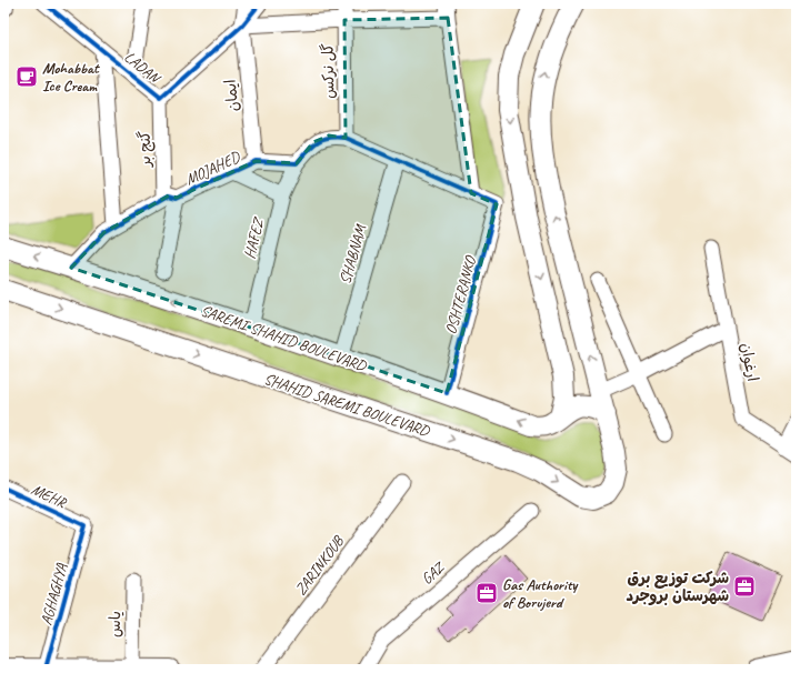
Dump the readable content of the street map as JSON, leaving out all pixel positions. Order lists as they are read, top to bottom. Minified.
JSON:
{"streets":{"main road":["SAREMI SHAHID BOULEVARD","SHAHID SAREMI BOULEVARD"],"street":["LADAN","گل نرکس","ایمان","گنج بر","MOJAHED","HAFEZ","SHABNAM","OSHTERANKO","ارغوان","MEHR","ZARINKOUB","GAZ","AGHAGHYA","یاس"]},"crossings":[["LADAN","ایمان"],["LADAN","گنج بر"],["ایمان","MOJAHED"],["گنج بر","MOJAHED"],["MOJAHED","HAFEZ"],["MOJAHED","SAREMI SHAHID BOULEVARD"],["HAFEZ","SAREMI SHAHID BOULEVARD"],["SHABNAM","SAREMI SHAHID BOULEVARD"],["OSHTERANKO","SAREMI SHAHID BOULEVARD"],["SAREMI SHAHID BOULEVARD","SHAHID SAREMI BOULEVARD"],["MEHR","AGHAGHYA"]],"one_way":["SAREMI SHAHID BOULEVARD","SHAHID SAREMI BOULEVARD"],"places":{"cafe":["Mohabbat Ice Cream"],"office":["شرکت توزیع برق شهرستان بروجرد","Gas Authority of Borujerd"]}}
